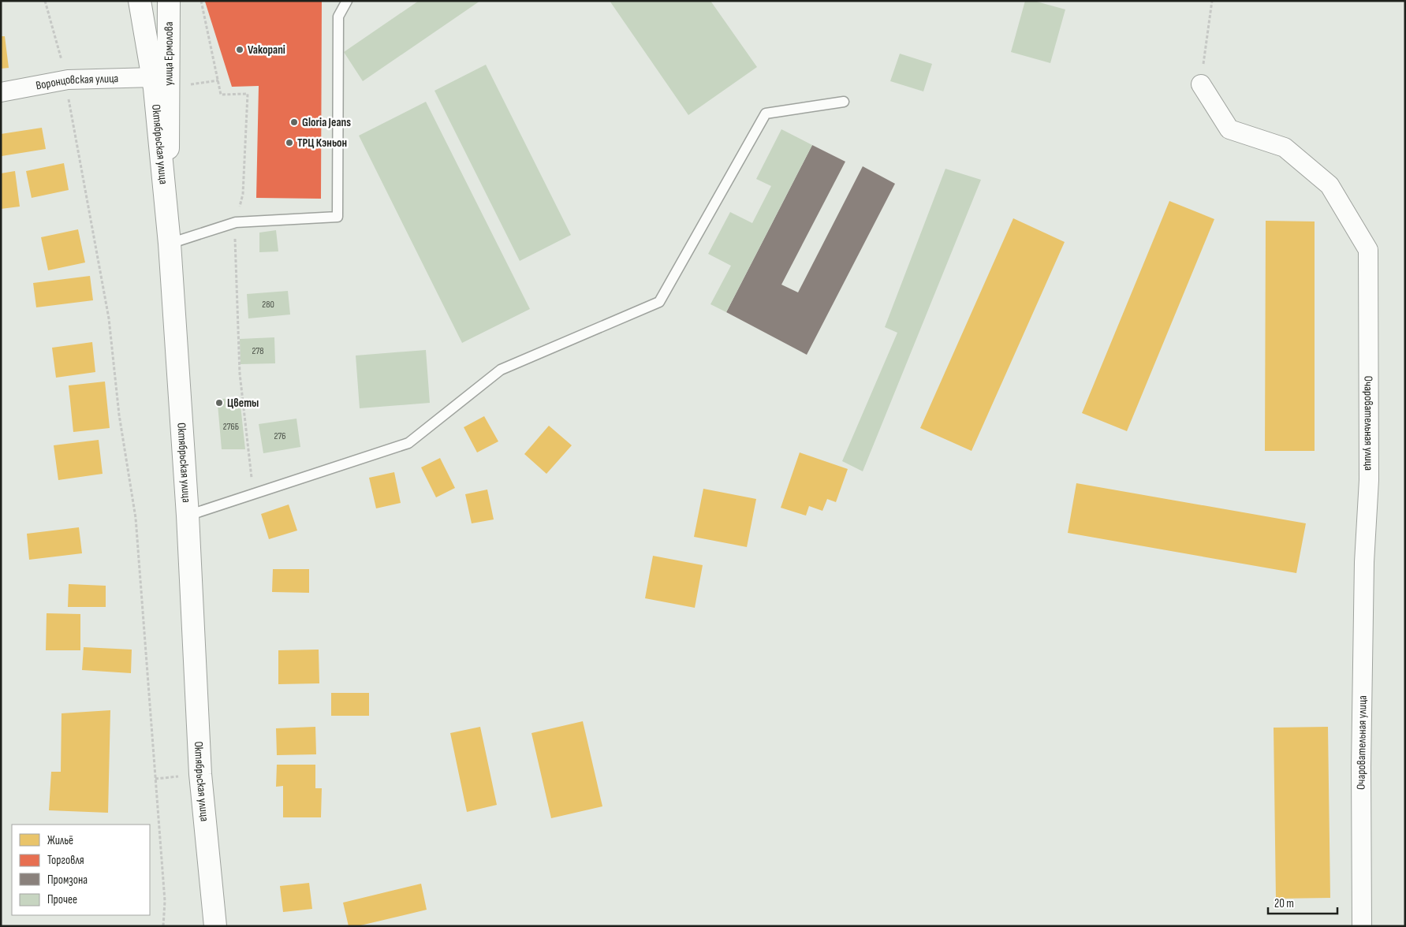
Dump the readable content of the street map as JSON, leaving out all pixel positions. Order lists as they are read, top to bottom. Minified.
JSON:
{"streets":{"main road":["улица Ермолова","Октябрьская улица"],"street":["Воронцовская улица","Очаровательная улица"]},"crossings":[["улица Ермолова","Октябрьская улица"],["Воронцовская улица","Октябрьская улица"]],"places":["Vakopani","Gloria Jeans","ТРЦ Кэньон","Цветы"],"house_numbers":["280","278","276Б","276"],"legend":["Жильё","Торговля","Промзона","Прочее"],"scale_bar":"20 m"}
